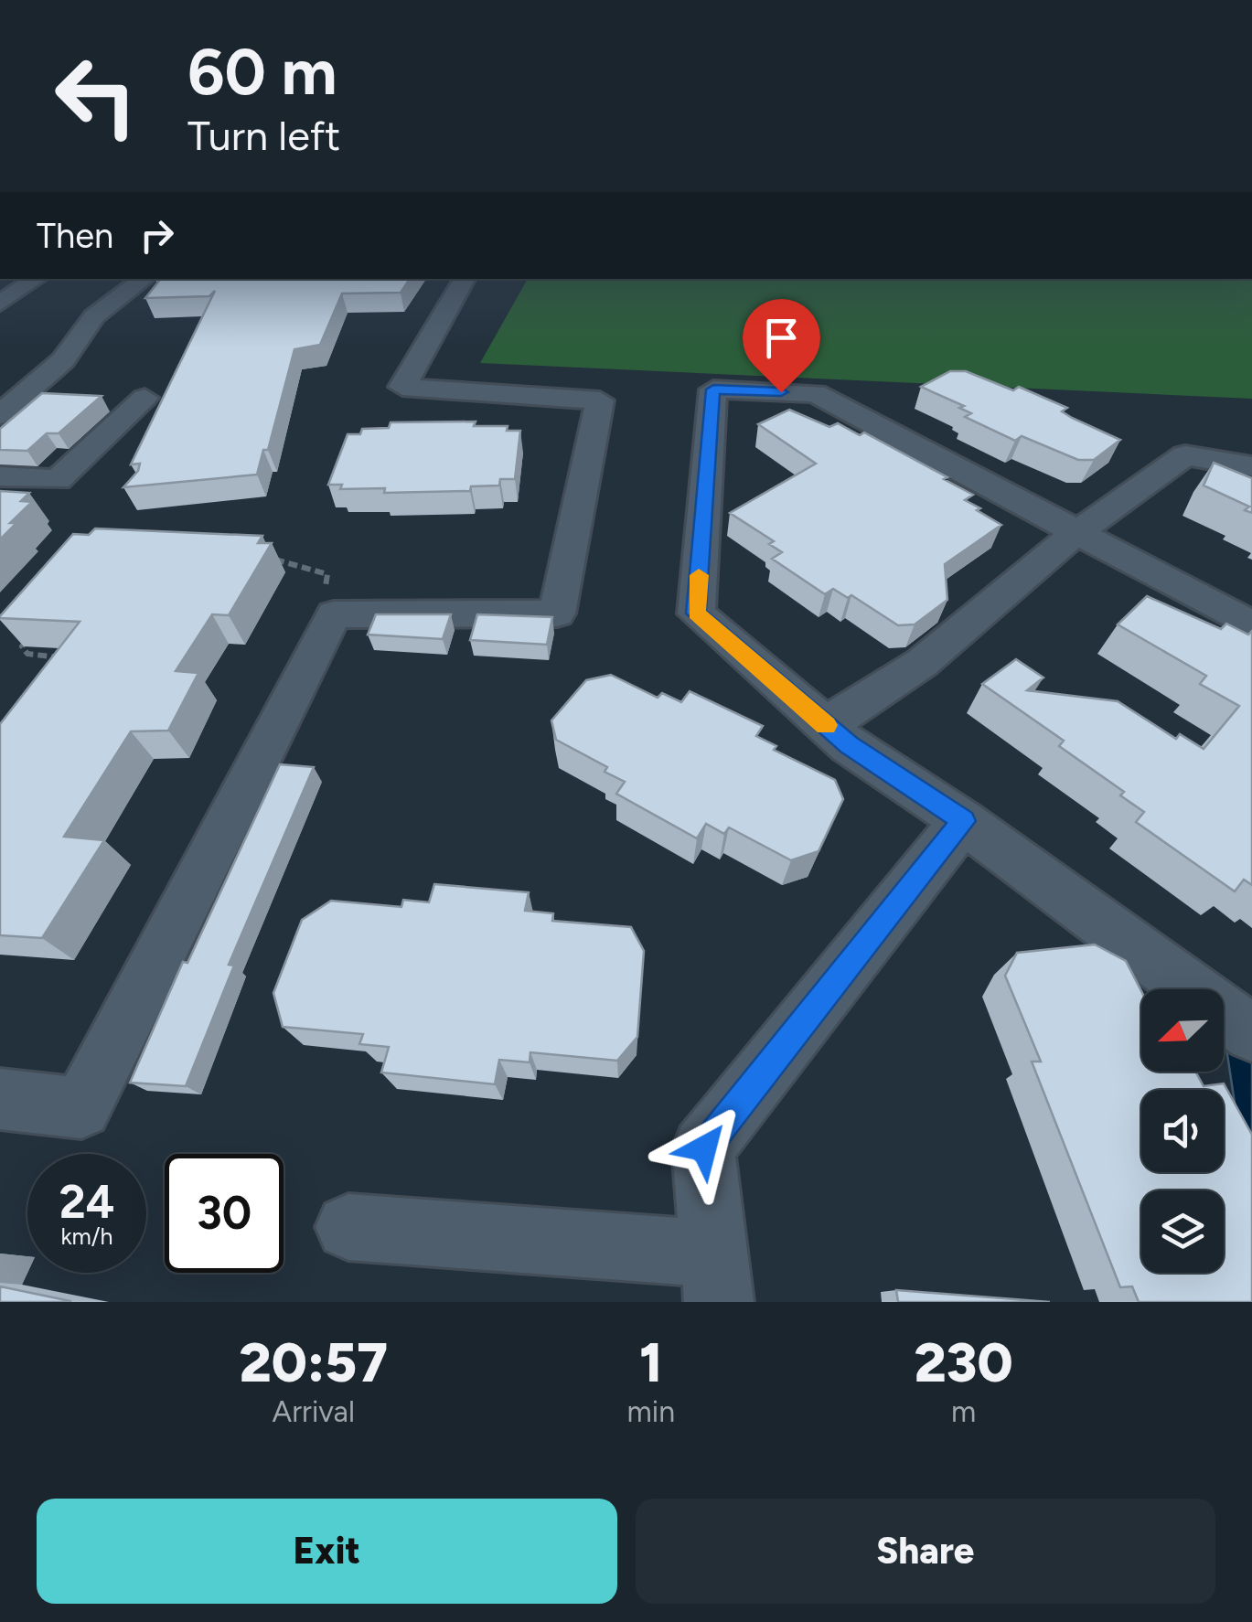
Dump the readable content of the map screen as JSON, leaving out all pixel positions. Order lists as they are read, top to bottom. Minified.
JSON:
{"north":"bottom left","page":{"turn":["60 m","Turn left"],"then":"Then","speed":"24 km/h","limit":"30","eta":["20:57","Arrival","1","min","230","m"],"buttons":["Exit","Share"]}}
